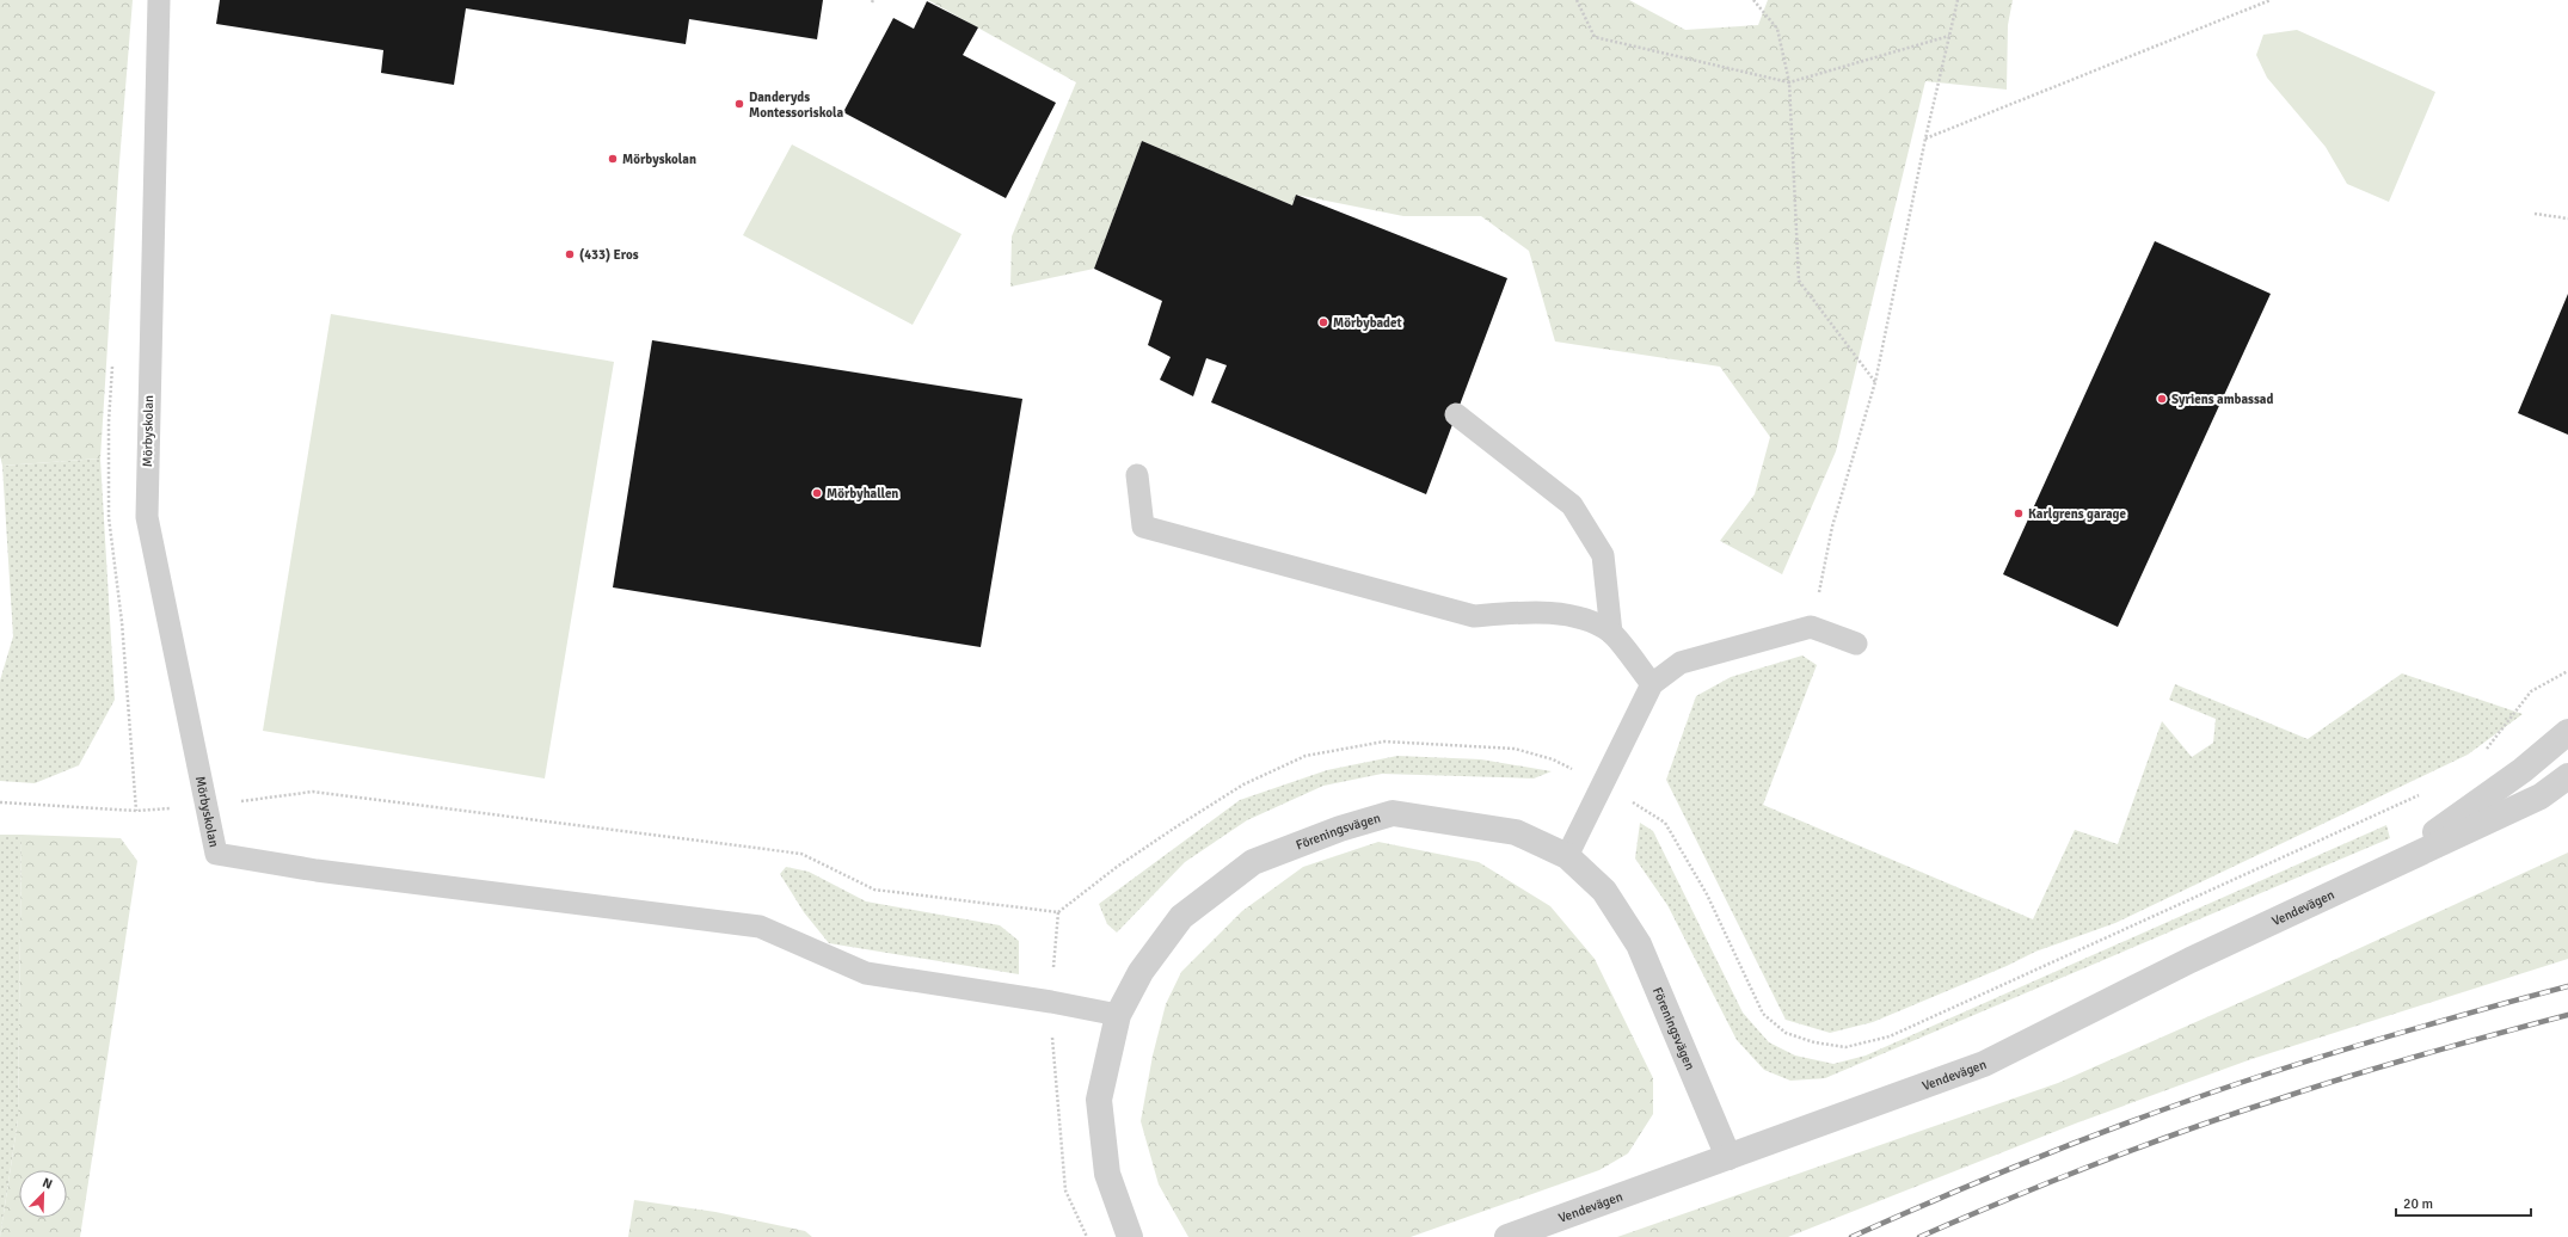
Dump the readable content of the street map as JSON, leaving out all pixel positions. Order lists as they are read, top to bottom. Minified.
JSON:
{"streets":{"street":["Föreningsvägen","Vendevägen"],"lane":["Mörbyskolan"]},"crossings":[["Föreningsvägen","Vendevägen"]],"places":["Danderyds Montessoriskola","Mörbyskolan","(433) Eros","Mörbybadet","Syriens ambassad","Mörbyhallen","Karlgrens garage"],"scale_bar":"20 m","north":"top right"}
